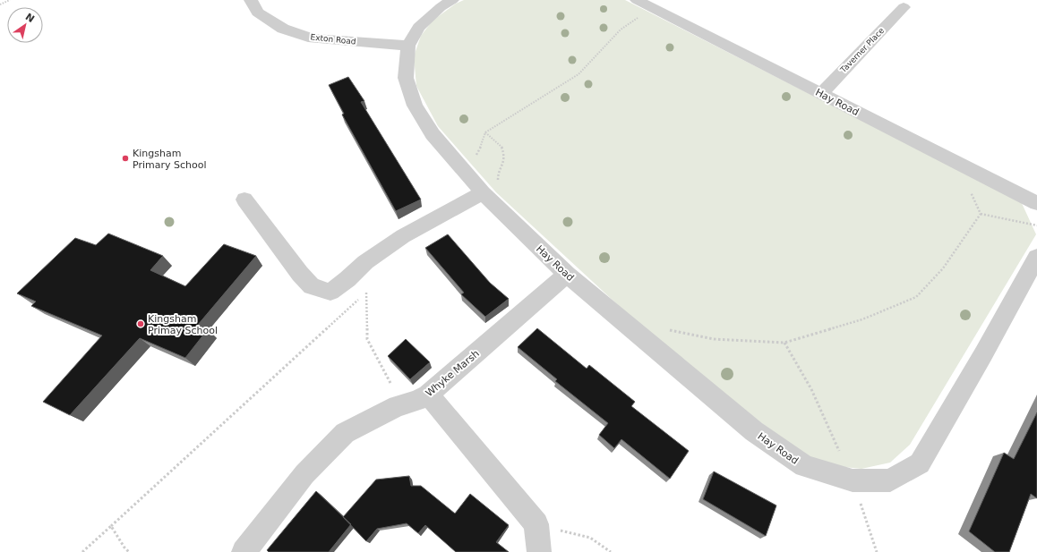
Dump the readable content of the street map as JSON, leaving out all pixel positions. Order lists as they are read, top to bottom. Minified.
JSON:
{"streets":{"street":["Exton Road","Taverner Place","Hay Road","Whyke Marsh"]},"crossings":[["Exton Road","Hay Road"],["Taverner Place","Hay Road"],["Hay Road","Whyke Marsh"]],"places":["Kingsham Primary School","Kingsham Primay School"],"north":"top right"}
